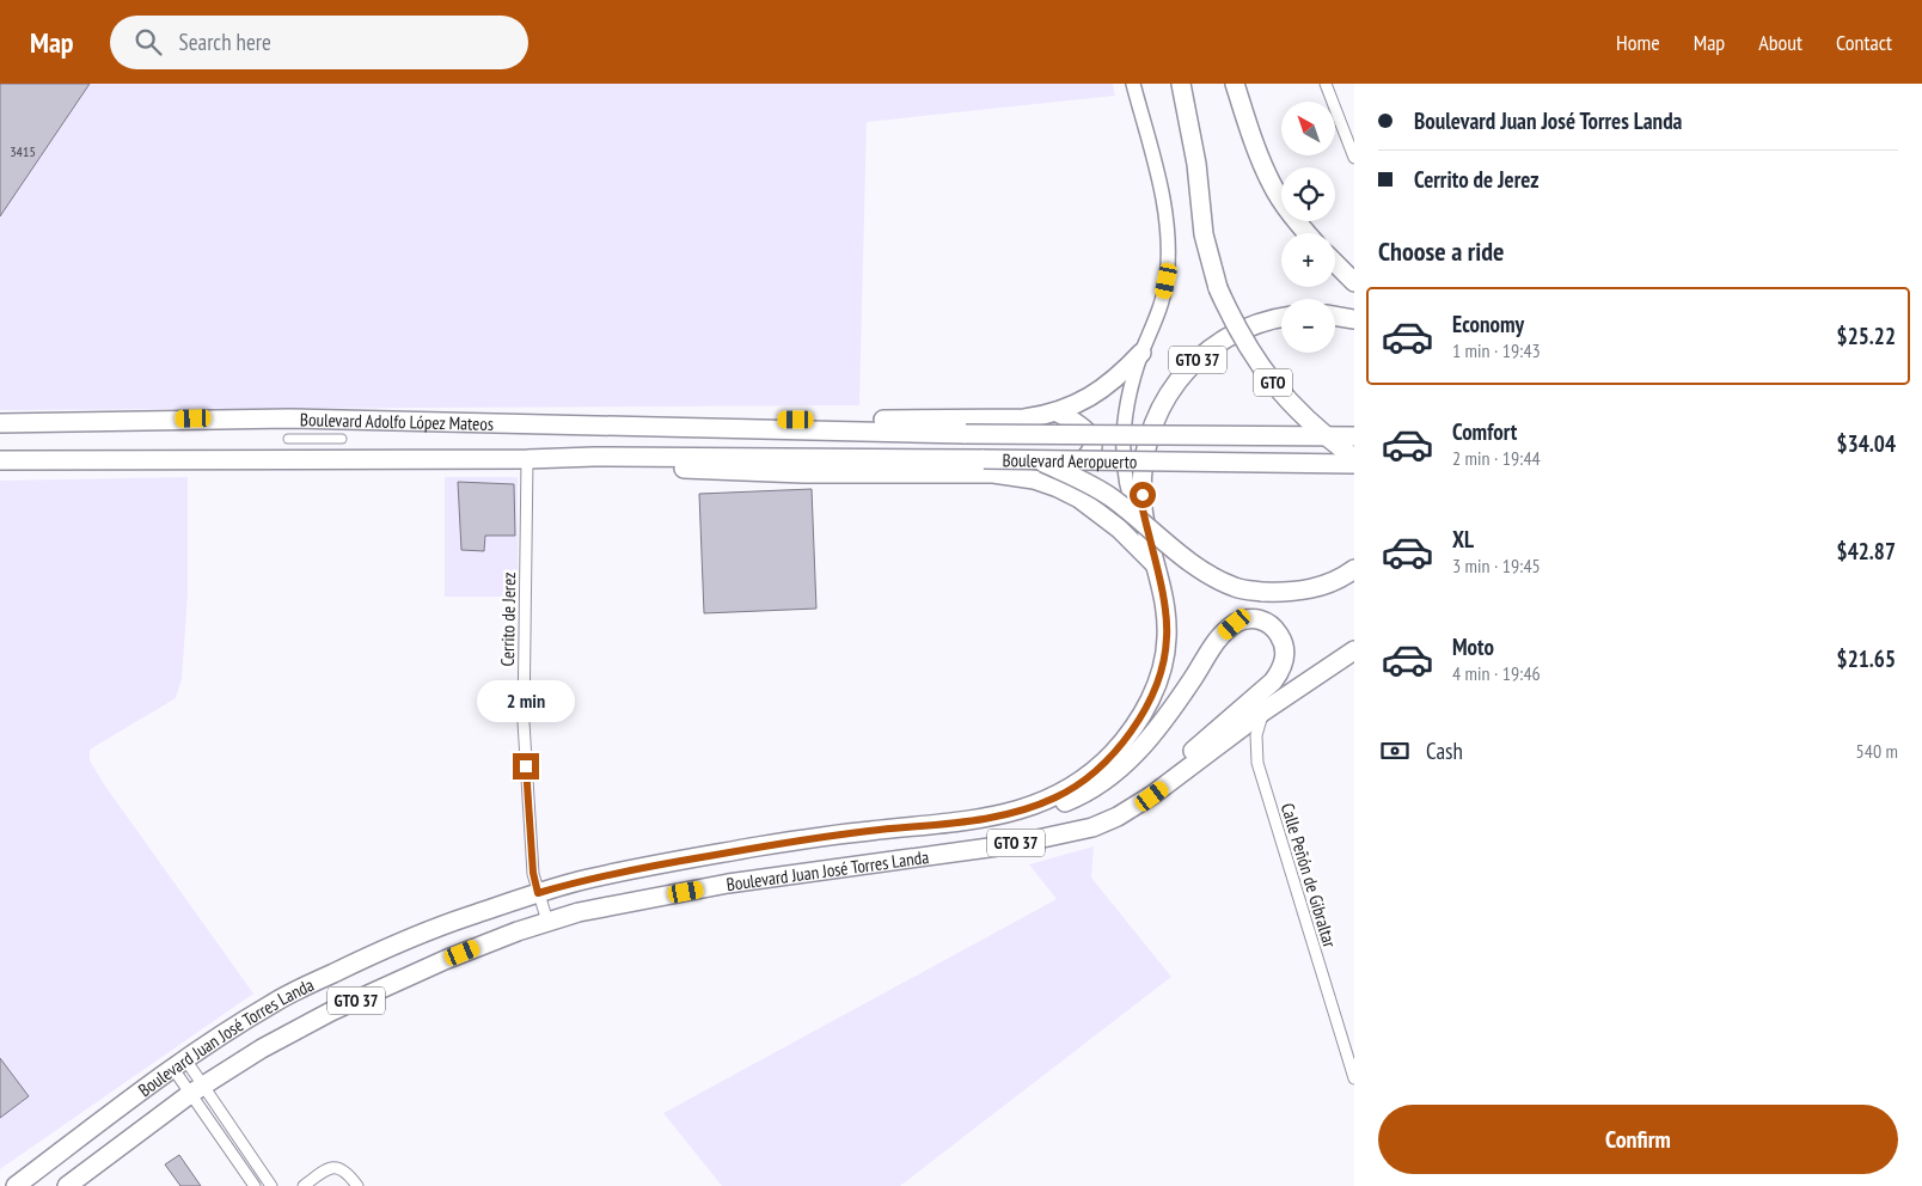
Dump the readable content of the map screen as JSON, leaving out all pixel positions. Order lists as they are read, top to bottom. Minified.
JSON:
{"streets":{"main road":["GTO 37","GTO","Boulevard Adolfo López Mateos","Boulevard Aeropuerto","Boulevard Juan José Torres Landa"],"street":["Cerrito de Jerez","Calle Peñón de Gibraltar"]},"crossings":[["Boulevard Adolfo López Mateos","Boulevard Aeropuerto"],["Boulevard Adolfo López Mateos","Cerrito de Jerez"],["Cerrito de Jerez","Boulevard Juan José Torres Landa"],["Boulevard Juan José Torres Landa","Calle Peñón de Gibraltar"]],"house_numbers":["3415"],"north":"top left","page":{"header":"Map","search":"Search here","nav":["Home","Map","About","Contact"],"banner":["Boulevard Juan José Torres Landa","Cerrito de Jerez"],"map_buttons":["+","−"],"heading":"Choose a ride","list":[{"name":"Economy","note":"1 min · 19:43","value":"$25.22"},{"name":"Comfort","note":"2 min · 19:44","value":"$34.04"},{"name":"XL","note":"3 min · 19:45","value":"$42.87"},{"name":"Moto","note":"4 min · 19:46","value":"$21.65"}],"bubble":"2 min","pay":["Cash","540 m"],"buttons":"Confirm"}}
